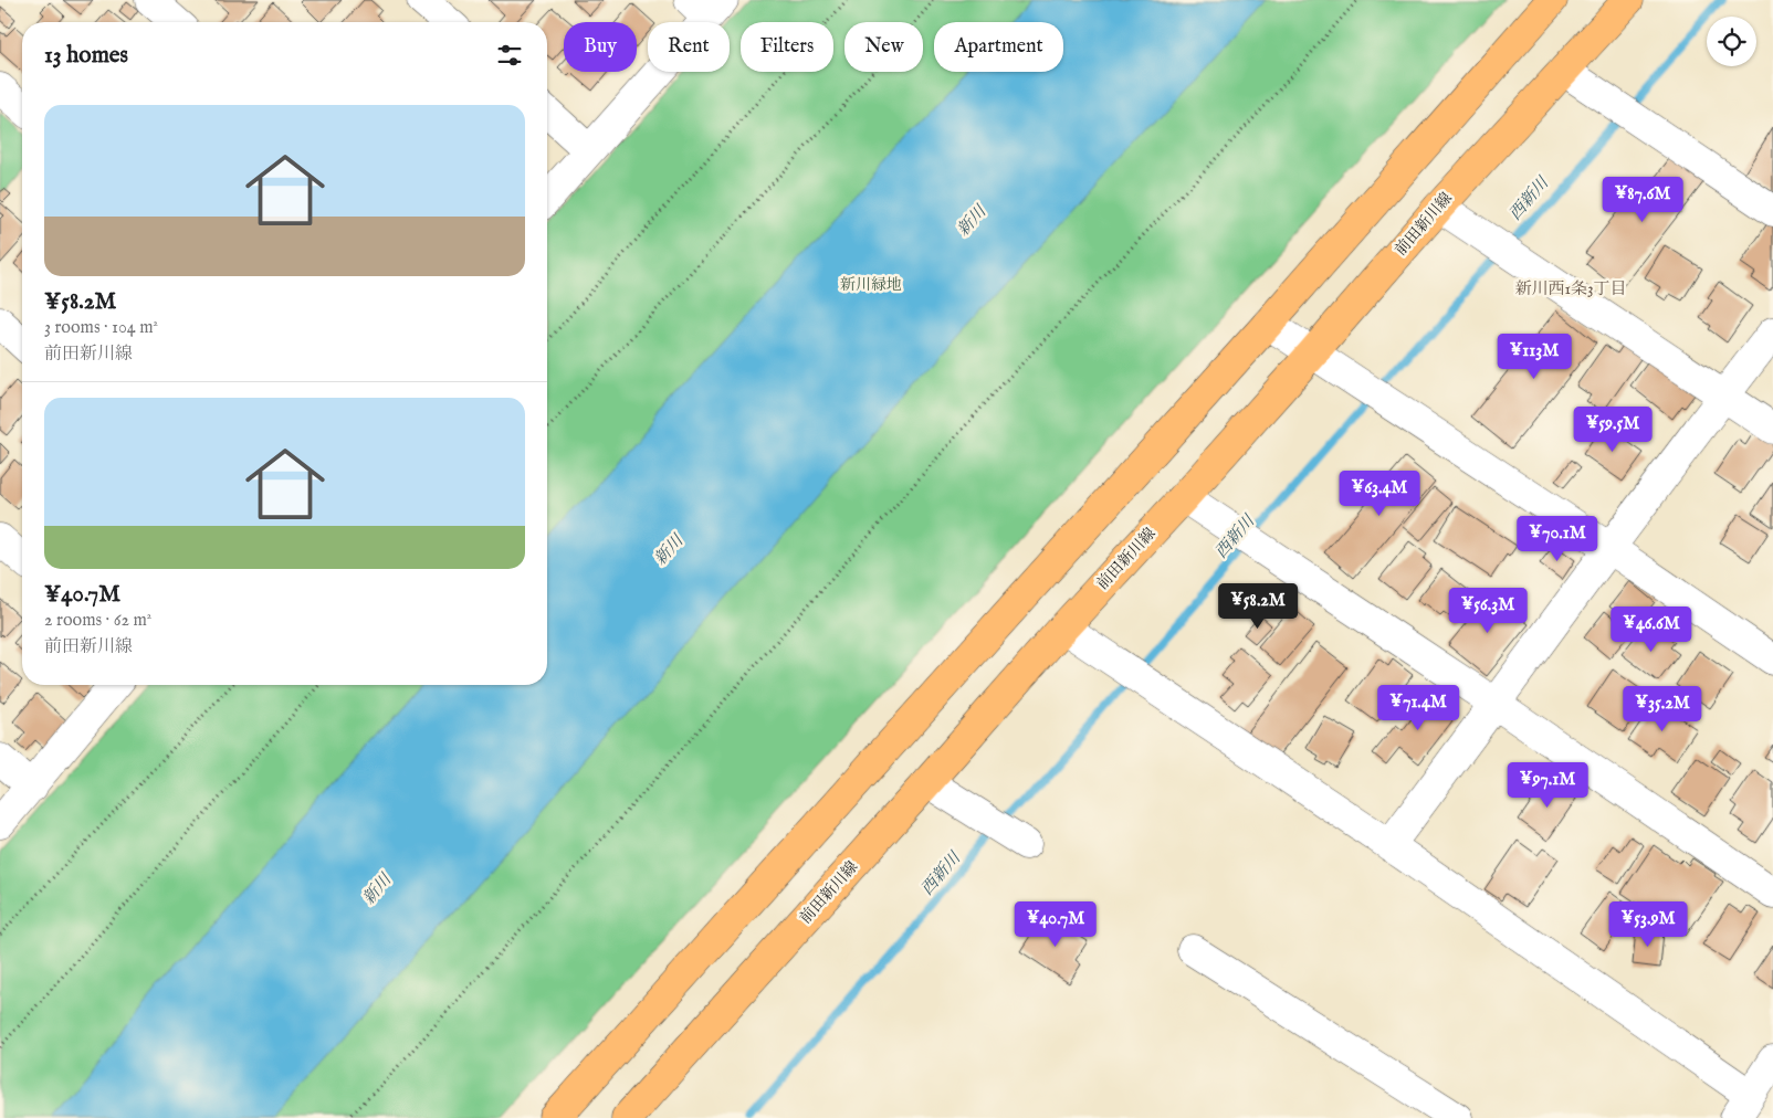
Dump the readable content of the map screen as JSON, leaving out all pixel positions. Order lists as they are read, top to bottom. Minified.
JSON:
{"streets":{"main road":["前田新川線"]},"districts":["新川西1条3丁目"],"water":["西新川","新川"],"parks":["新川緑地"],"page":{"chip":["Buy","Rent","Filters","New","Apartment"],"heading":"13 homes","list":[{"name":"¥58.2M","note":"3 rooms · 104 m² · 前田新川線"},{"name":"¥40.7M","note":"2 rooms · 62 m² · 前田新川線"}],"price":["¥87.6M","¥113M","¥59.5M","¥63.4M","¥70.1M","¥58.2M","¥56.3M","¥46.6M","¥71.4M","¥35.2M","¥97.1M","¥40.7M","¥53.9M"]}}
